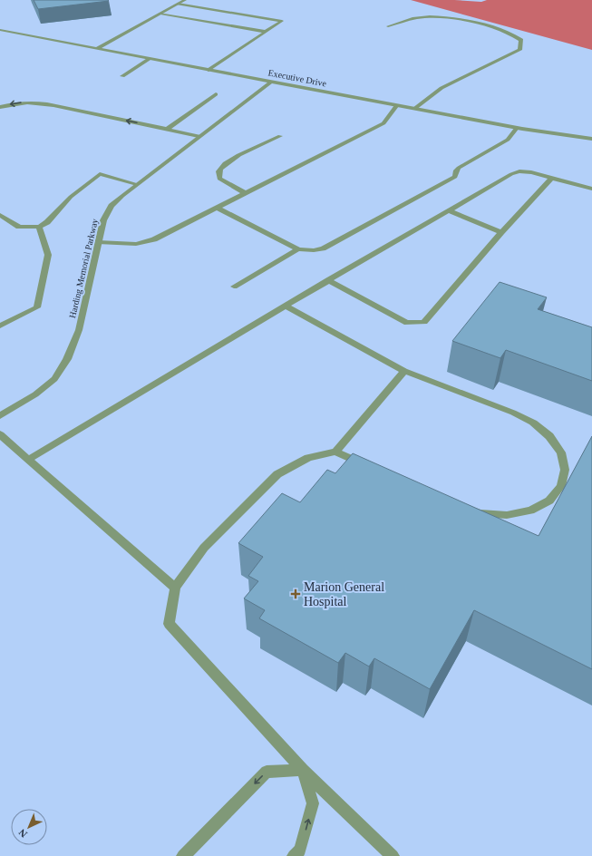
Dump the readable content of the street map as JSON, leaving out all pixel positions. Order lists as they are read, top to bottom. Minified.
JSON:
{"streets":{"street":["Executive Drive","Harding Memorial Parkway"]},"crossings":[["Executive Drive","Harding Memorial Parkway"]],"places":{"health":["Marion General Hospital"]},"north":"bottom left"}
